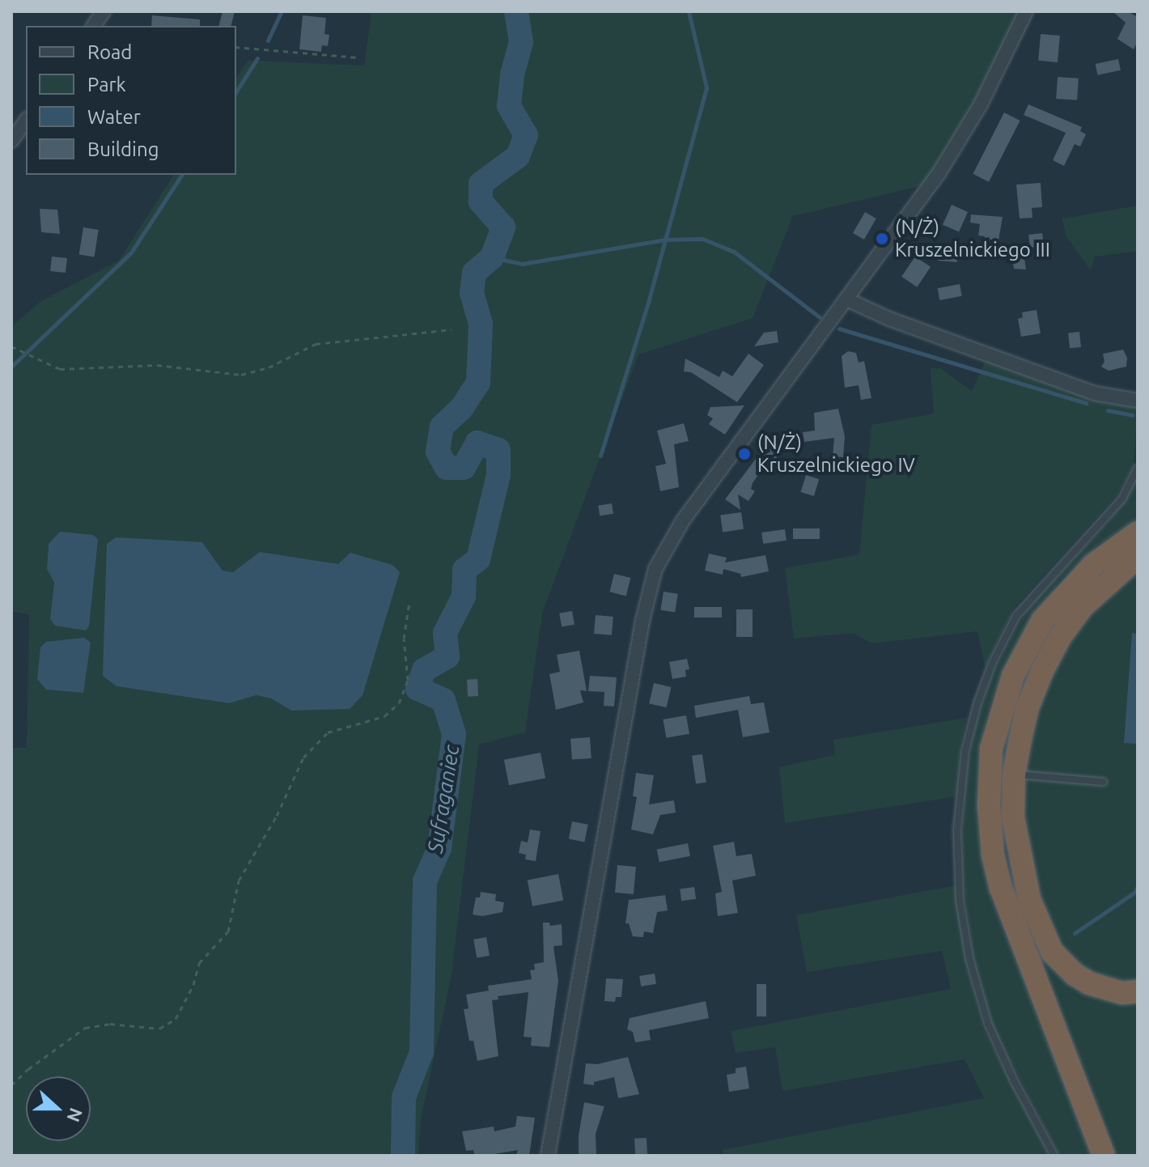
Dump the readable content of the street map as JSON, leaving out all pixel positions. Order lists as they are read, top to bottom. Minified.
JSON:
{"water":["Sufraganiec"],"places":["(N/Ż) Kruszelnickiego III","(N/Ż) Kruszelnickiego IV"],"legend":["Road","Park","Water","Building"],"north":"right"}
